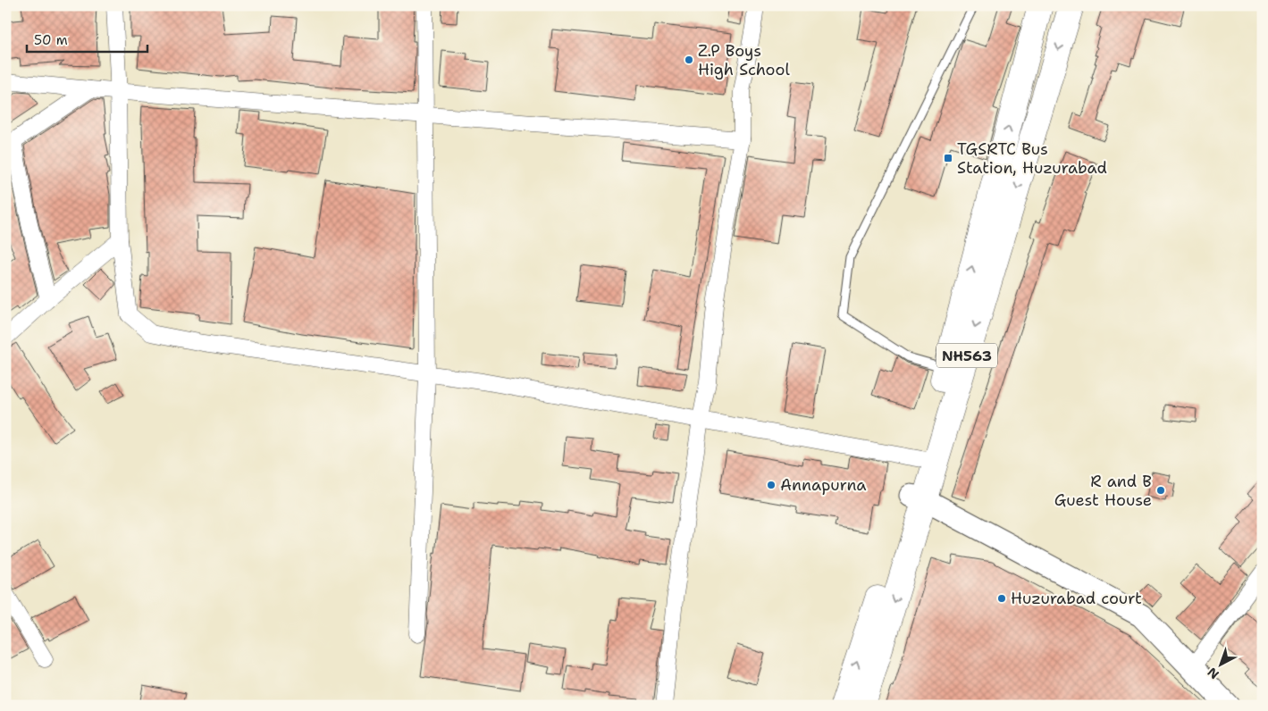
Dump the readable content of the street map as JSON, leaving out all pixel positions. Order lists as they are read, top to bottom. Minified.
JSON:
{"streets":{"highway":["NH563"]},"places":{"other":["Z.P Boys High School","Annapurna","R and B Guest House","Huzurabad court"],"transit":["TGSRTC Bus Station, Huzurabad"]},"scale_bar":"50 m","north":"bottom left"}
